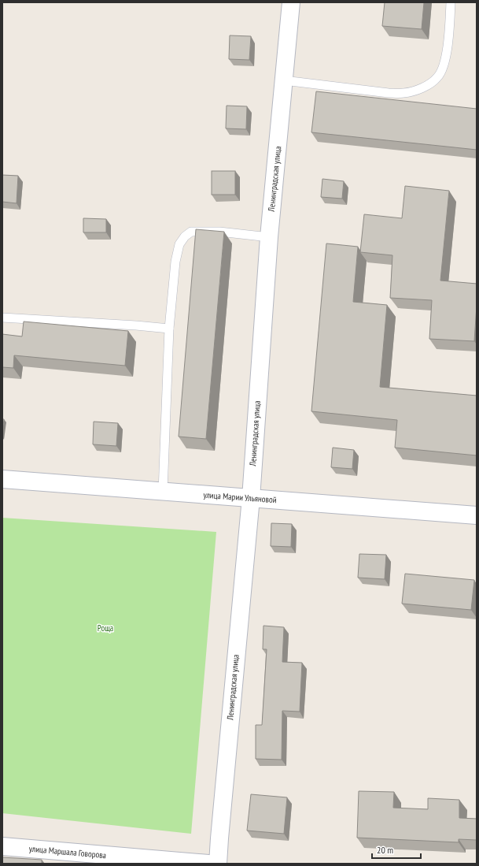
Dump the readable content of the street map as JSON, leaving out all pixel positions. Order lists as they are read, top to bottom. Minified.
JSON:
{"streets":{"street":["Ленинградская улица","улица Марии Ульяновой","улица Маршала Говорова"]},"crossings":[["Ленинградская улица","улица Марии Ульяновой"]],"parks":["Роща"],"scale_bar":"20 m"}
